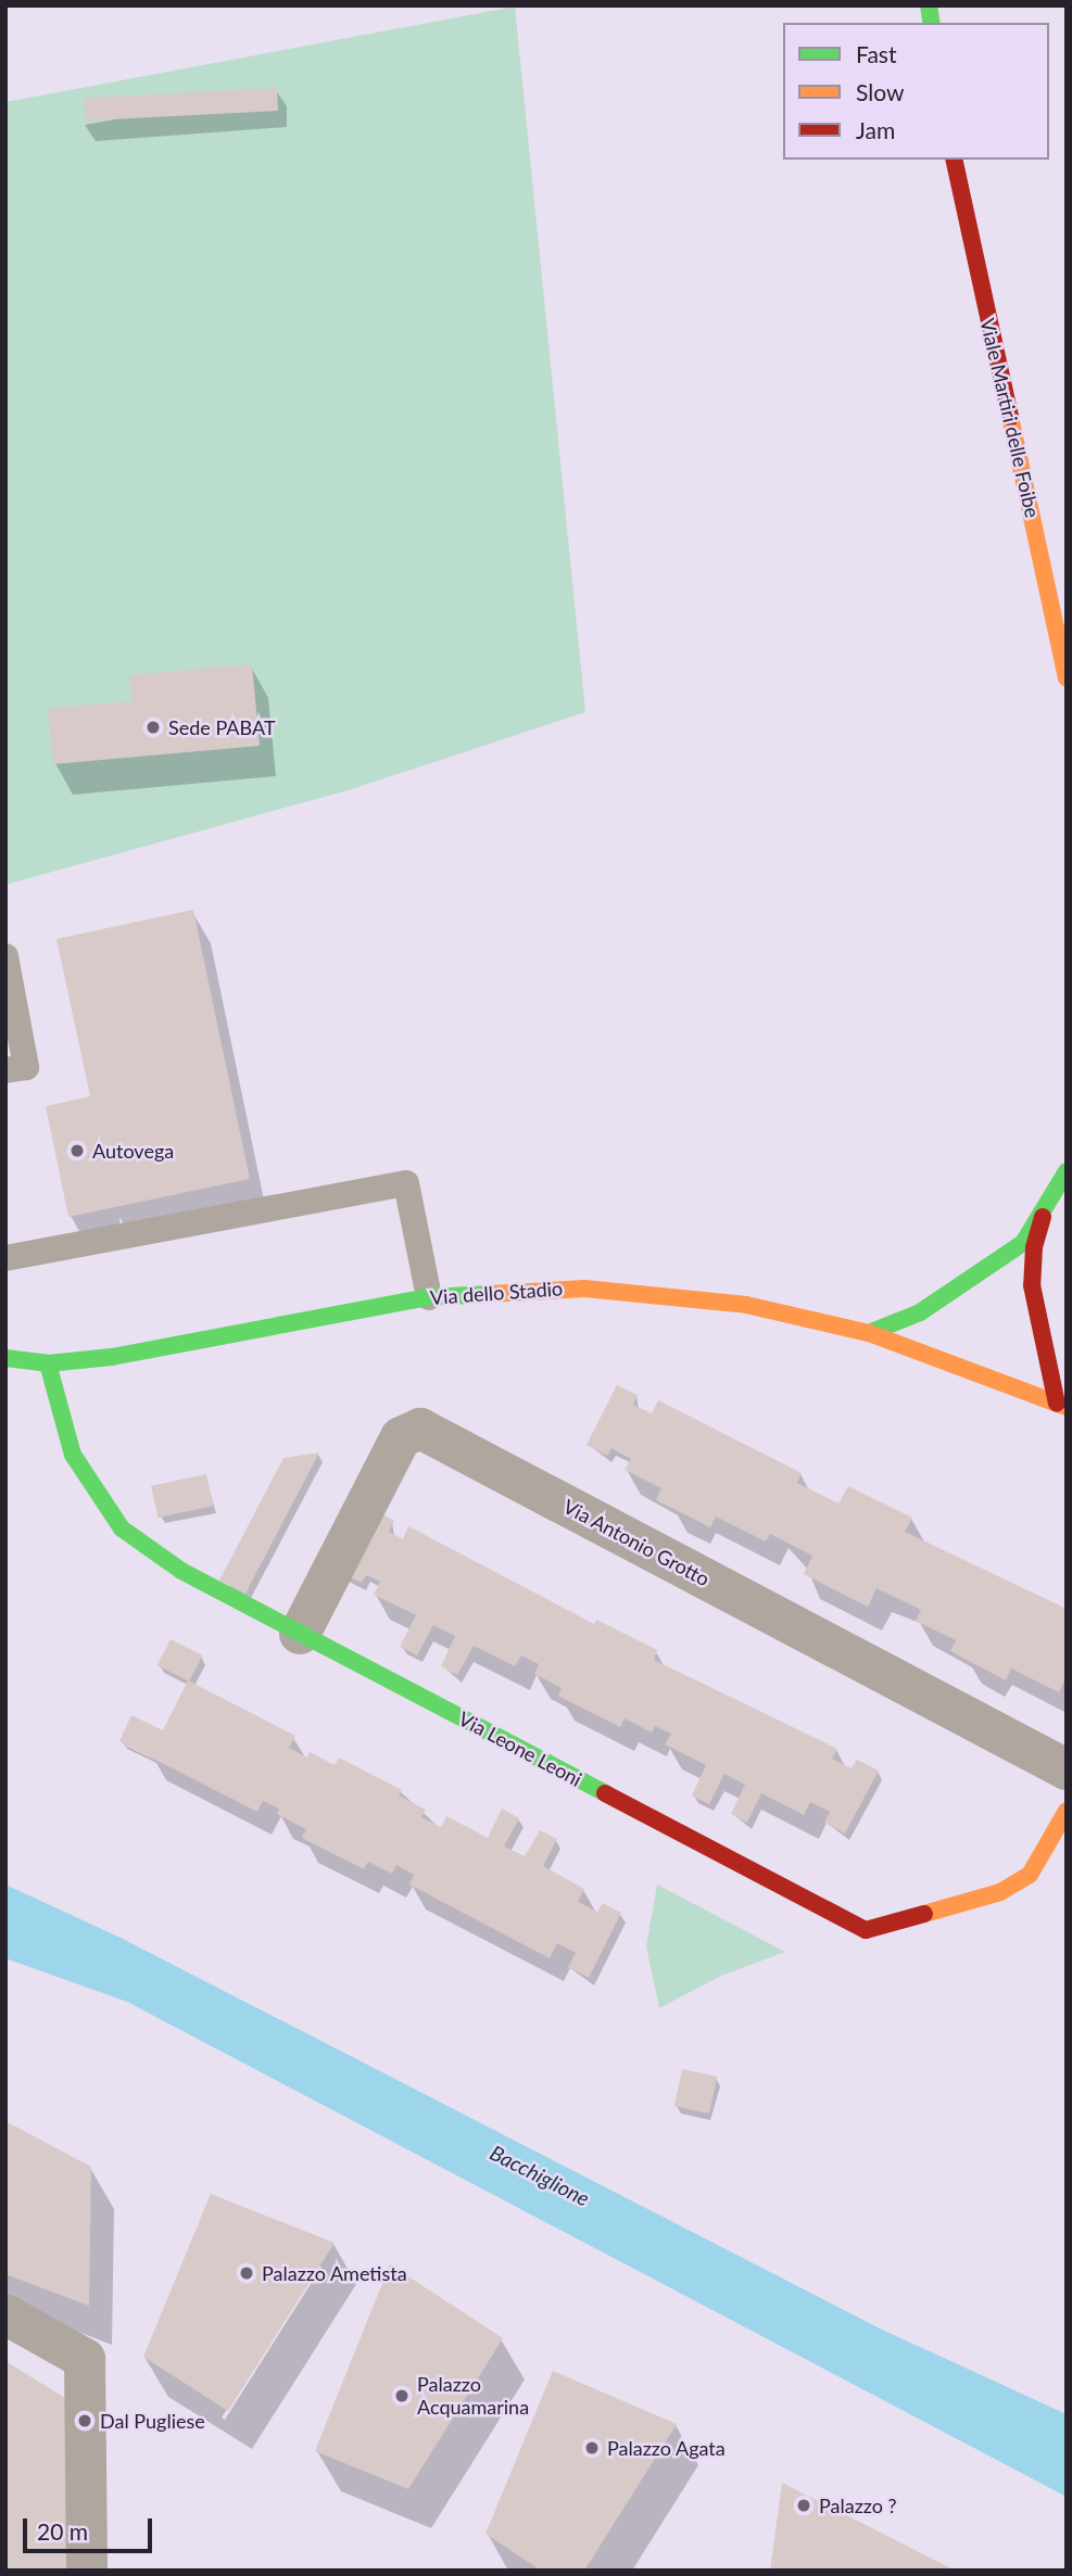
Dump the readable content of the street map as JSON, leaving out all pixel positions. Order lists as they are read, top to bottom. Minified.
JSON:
{"streets":{"street":["Viale Martiri delle Foibe","Via dello Stadio","Via Antonio Grotto","Via Leone Leoni"]},"crossings":[["Via dello Stadio","Via Leone Leoni"],["Via Antonio Grotto","Via Leone Leoni"]],"water":["Bacchiglione"],"places":["Sede PABAT","Autovega","Palazzo Ametista","Palazzo Acquamarina","Dal Pugliese","Palazzo Agata","Palazzo ?"],"legend":["Fast","Slow","Jam"],"scale_bar":"20 m"}
